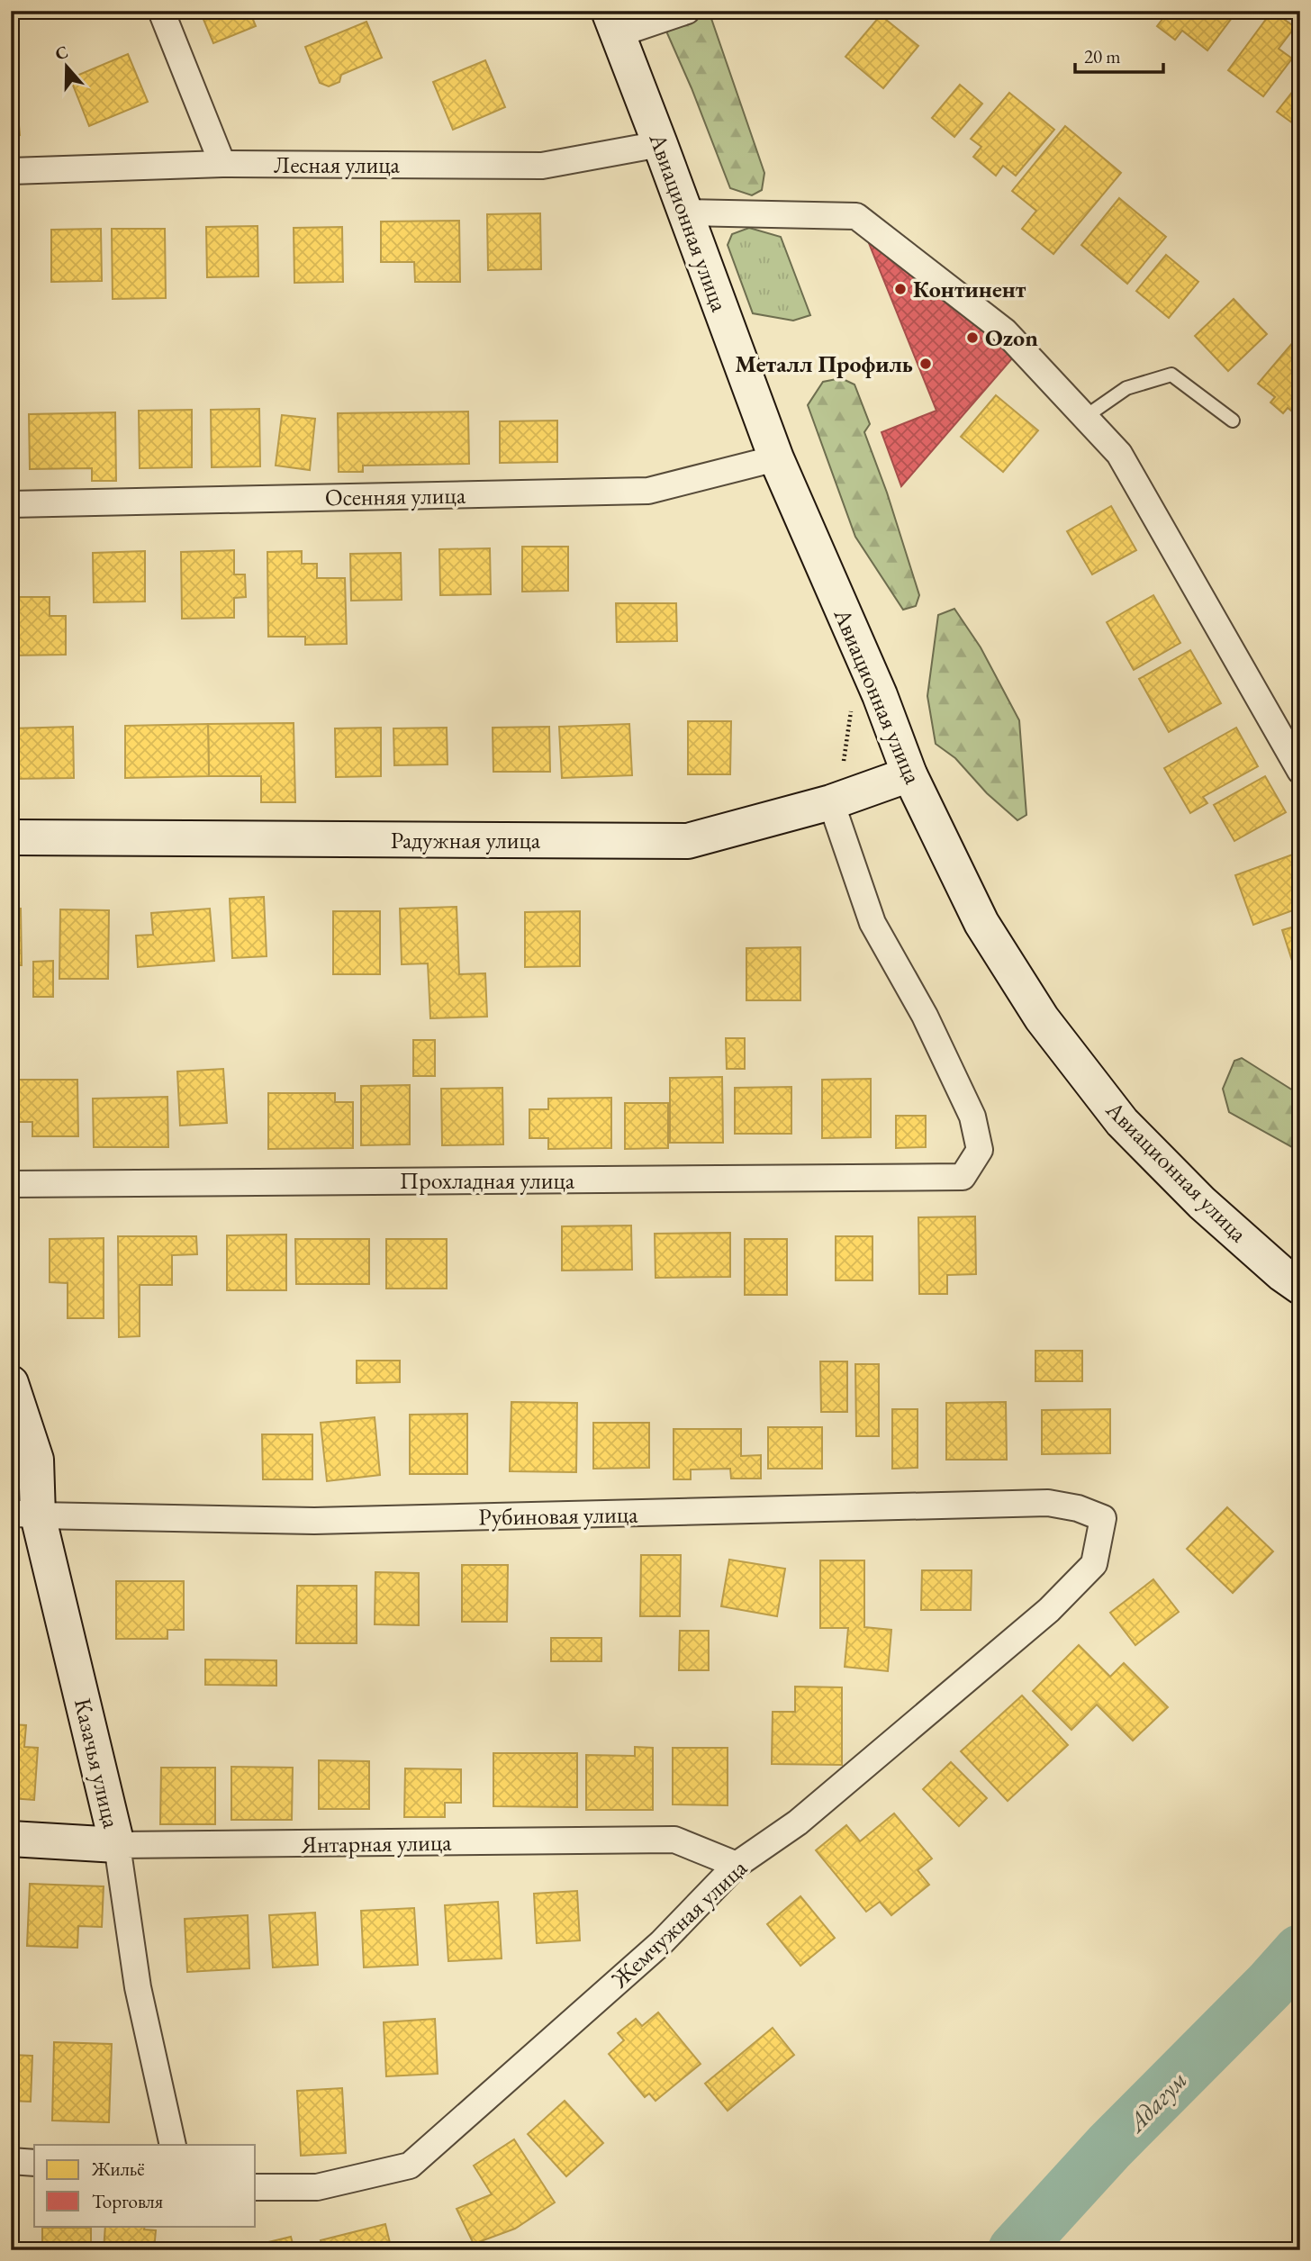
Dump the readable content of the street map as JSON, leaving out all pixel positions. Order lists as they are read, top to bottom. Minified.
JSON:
{"streets":{"main road":["Авиационная улица","Радужная улица","Казачья улица","Янтарная улица"],"street":["Лесная улица","Осенняя улица","Прохладная улица","Рубиновая улица","Жемчужная улица"]},"crossings":[["Лесная улица","Авиационная улица"],["Авиационная улица","Осенняя улица"],["Авиационная улица","Радужная улица"],["Радужная улица","Прохладная улица"],["Рубиновая улица","Казачья улица"],["Рубиновая улица","Жемчужная улица"],["Казачья улица","Янтарная улица"],["Янтарная улица","Жемчужная улица"]],"water":["Адагум"],"places":["Континент","Ozon","Металл Профиль"],"legend":["Жильё","Торговля"],"scale_bar":"20 m","north":"top"}
